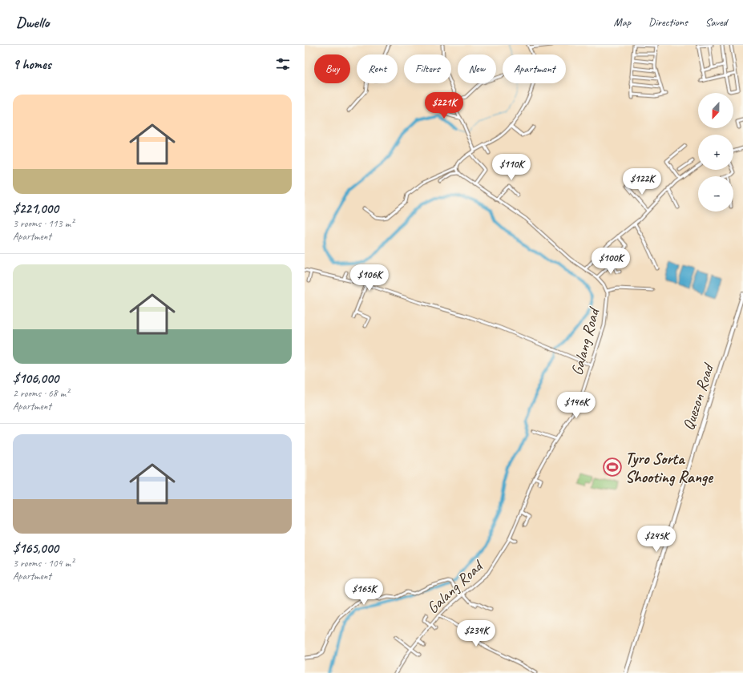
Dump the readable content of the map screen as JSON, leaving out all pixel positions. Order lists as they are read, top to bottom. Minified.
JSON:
{"streets":{"main road":["Quezon Road"],"street":["Galang Road"]},"places":{"sports":["Tyro Sorta Shooting Range"]},"north":"bottom","page":{"header":"Dwello","nav":["Map","Directions","Saved"],"heading":"9 homes","chip":["Buy","Rent","Filters","New","Apartment"],"list":[{"name":"$221,000","note":"3 rooms · 113 m² · Apartment"},{"name":"$106,000","note":"2 rooms · 68 m² · Apartment"},{"name":"$165,000","note":"3 rooms · 104 m² · Apartment"}],"price":["$221K","$110K","$122K","$100K","$106K","$146K","$245K","$165K","$234K"],"map_buttons":["+","−"]}}
